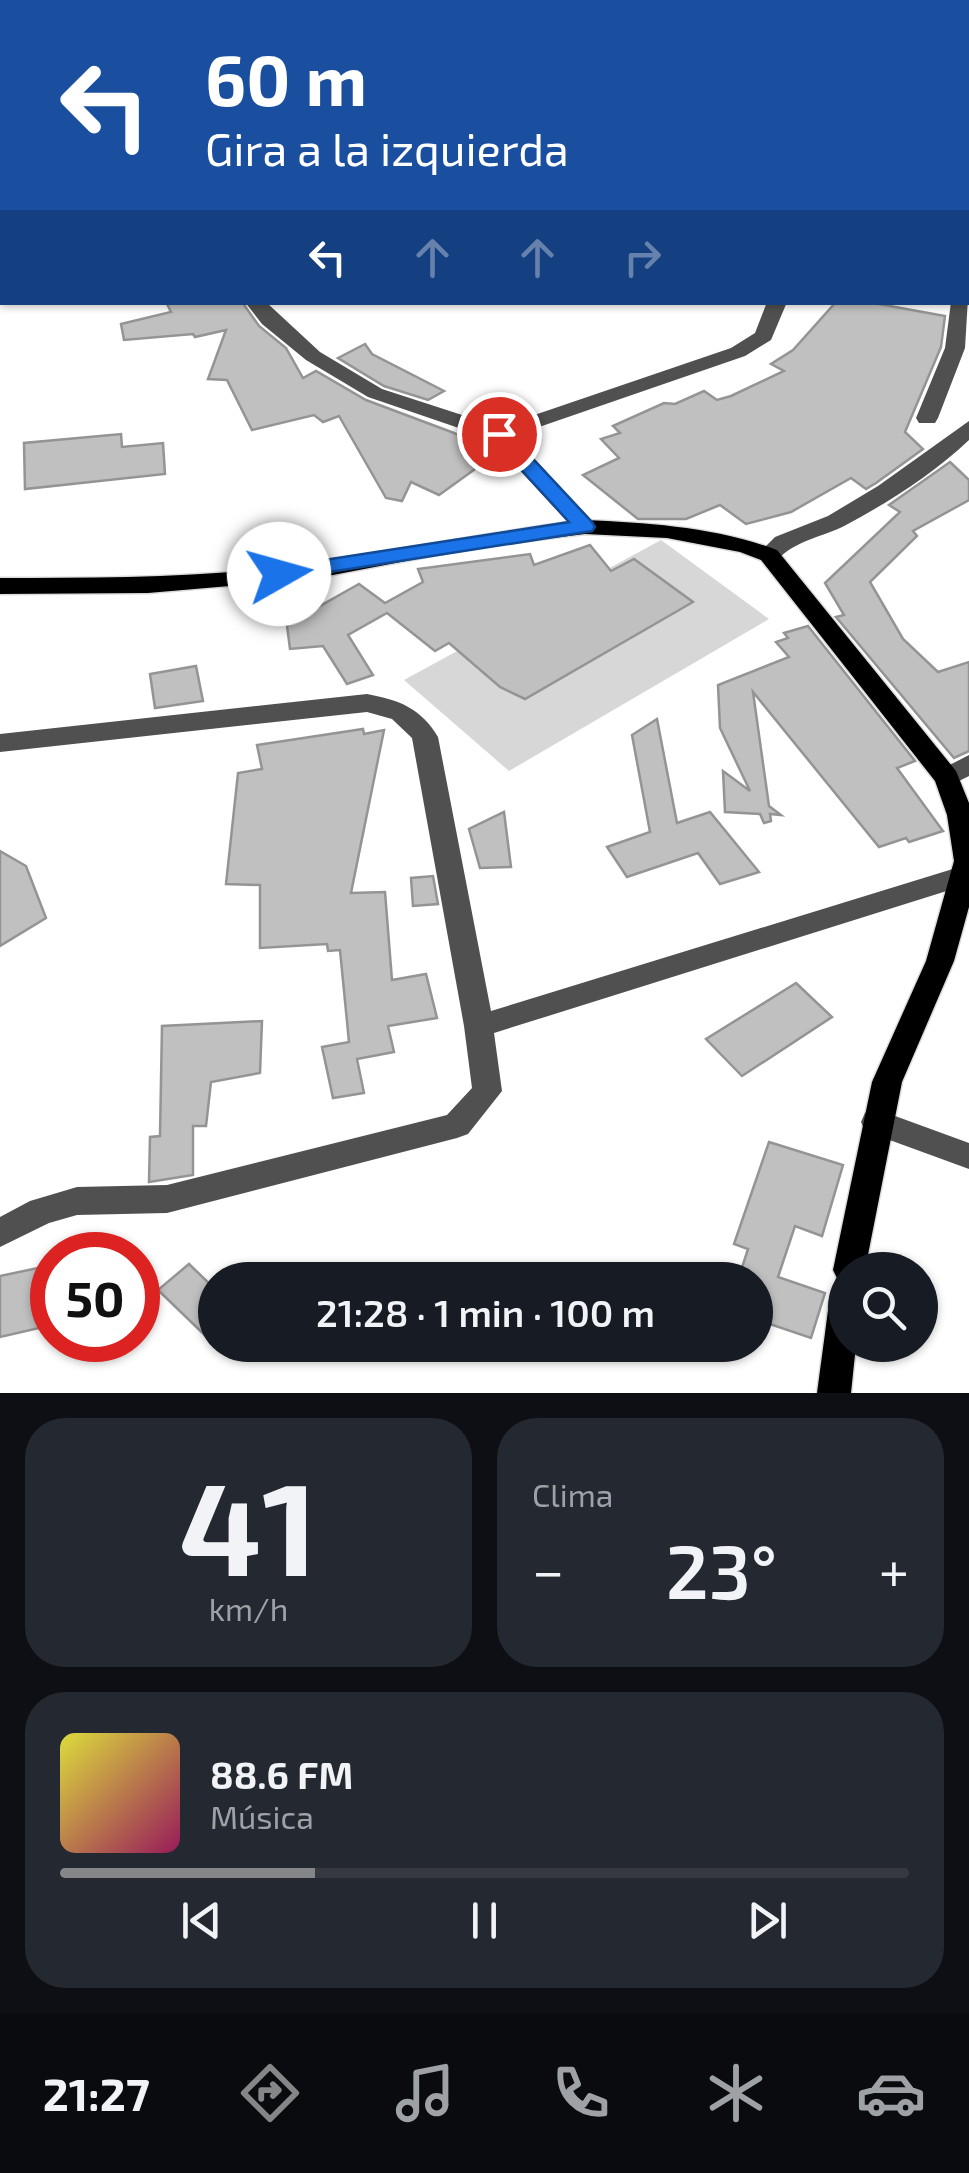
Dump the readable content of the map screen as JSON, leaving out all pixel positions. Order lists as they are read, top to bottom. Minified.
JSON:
{"page":{"turn":["60 m","Gira a la izquierda"],"limit":"50","trip":"21:28 · 1 min · 100 m","tile":[["41","km/h"],"Clima"],"heat":["−","23°","+"],"song":["88.6 FM","Música"],"tabs":"21:27"}}
